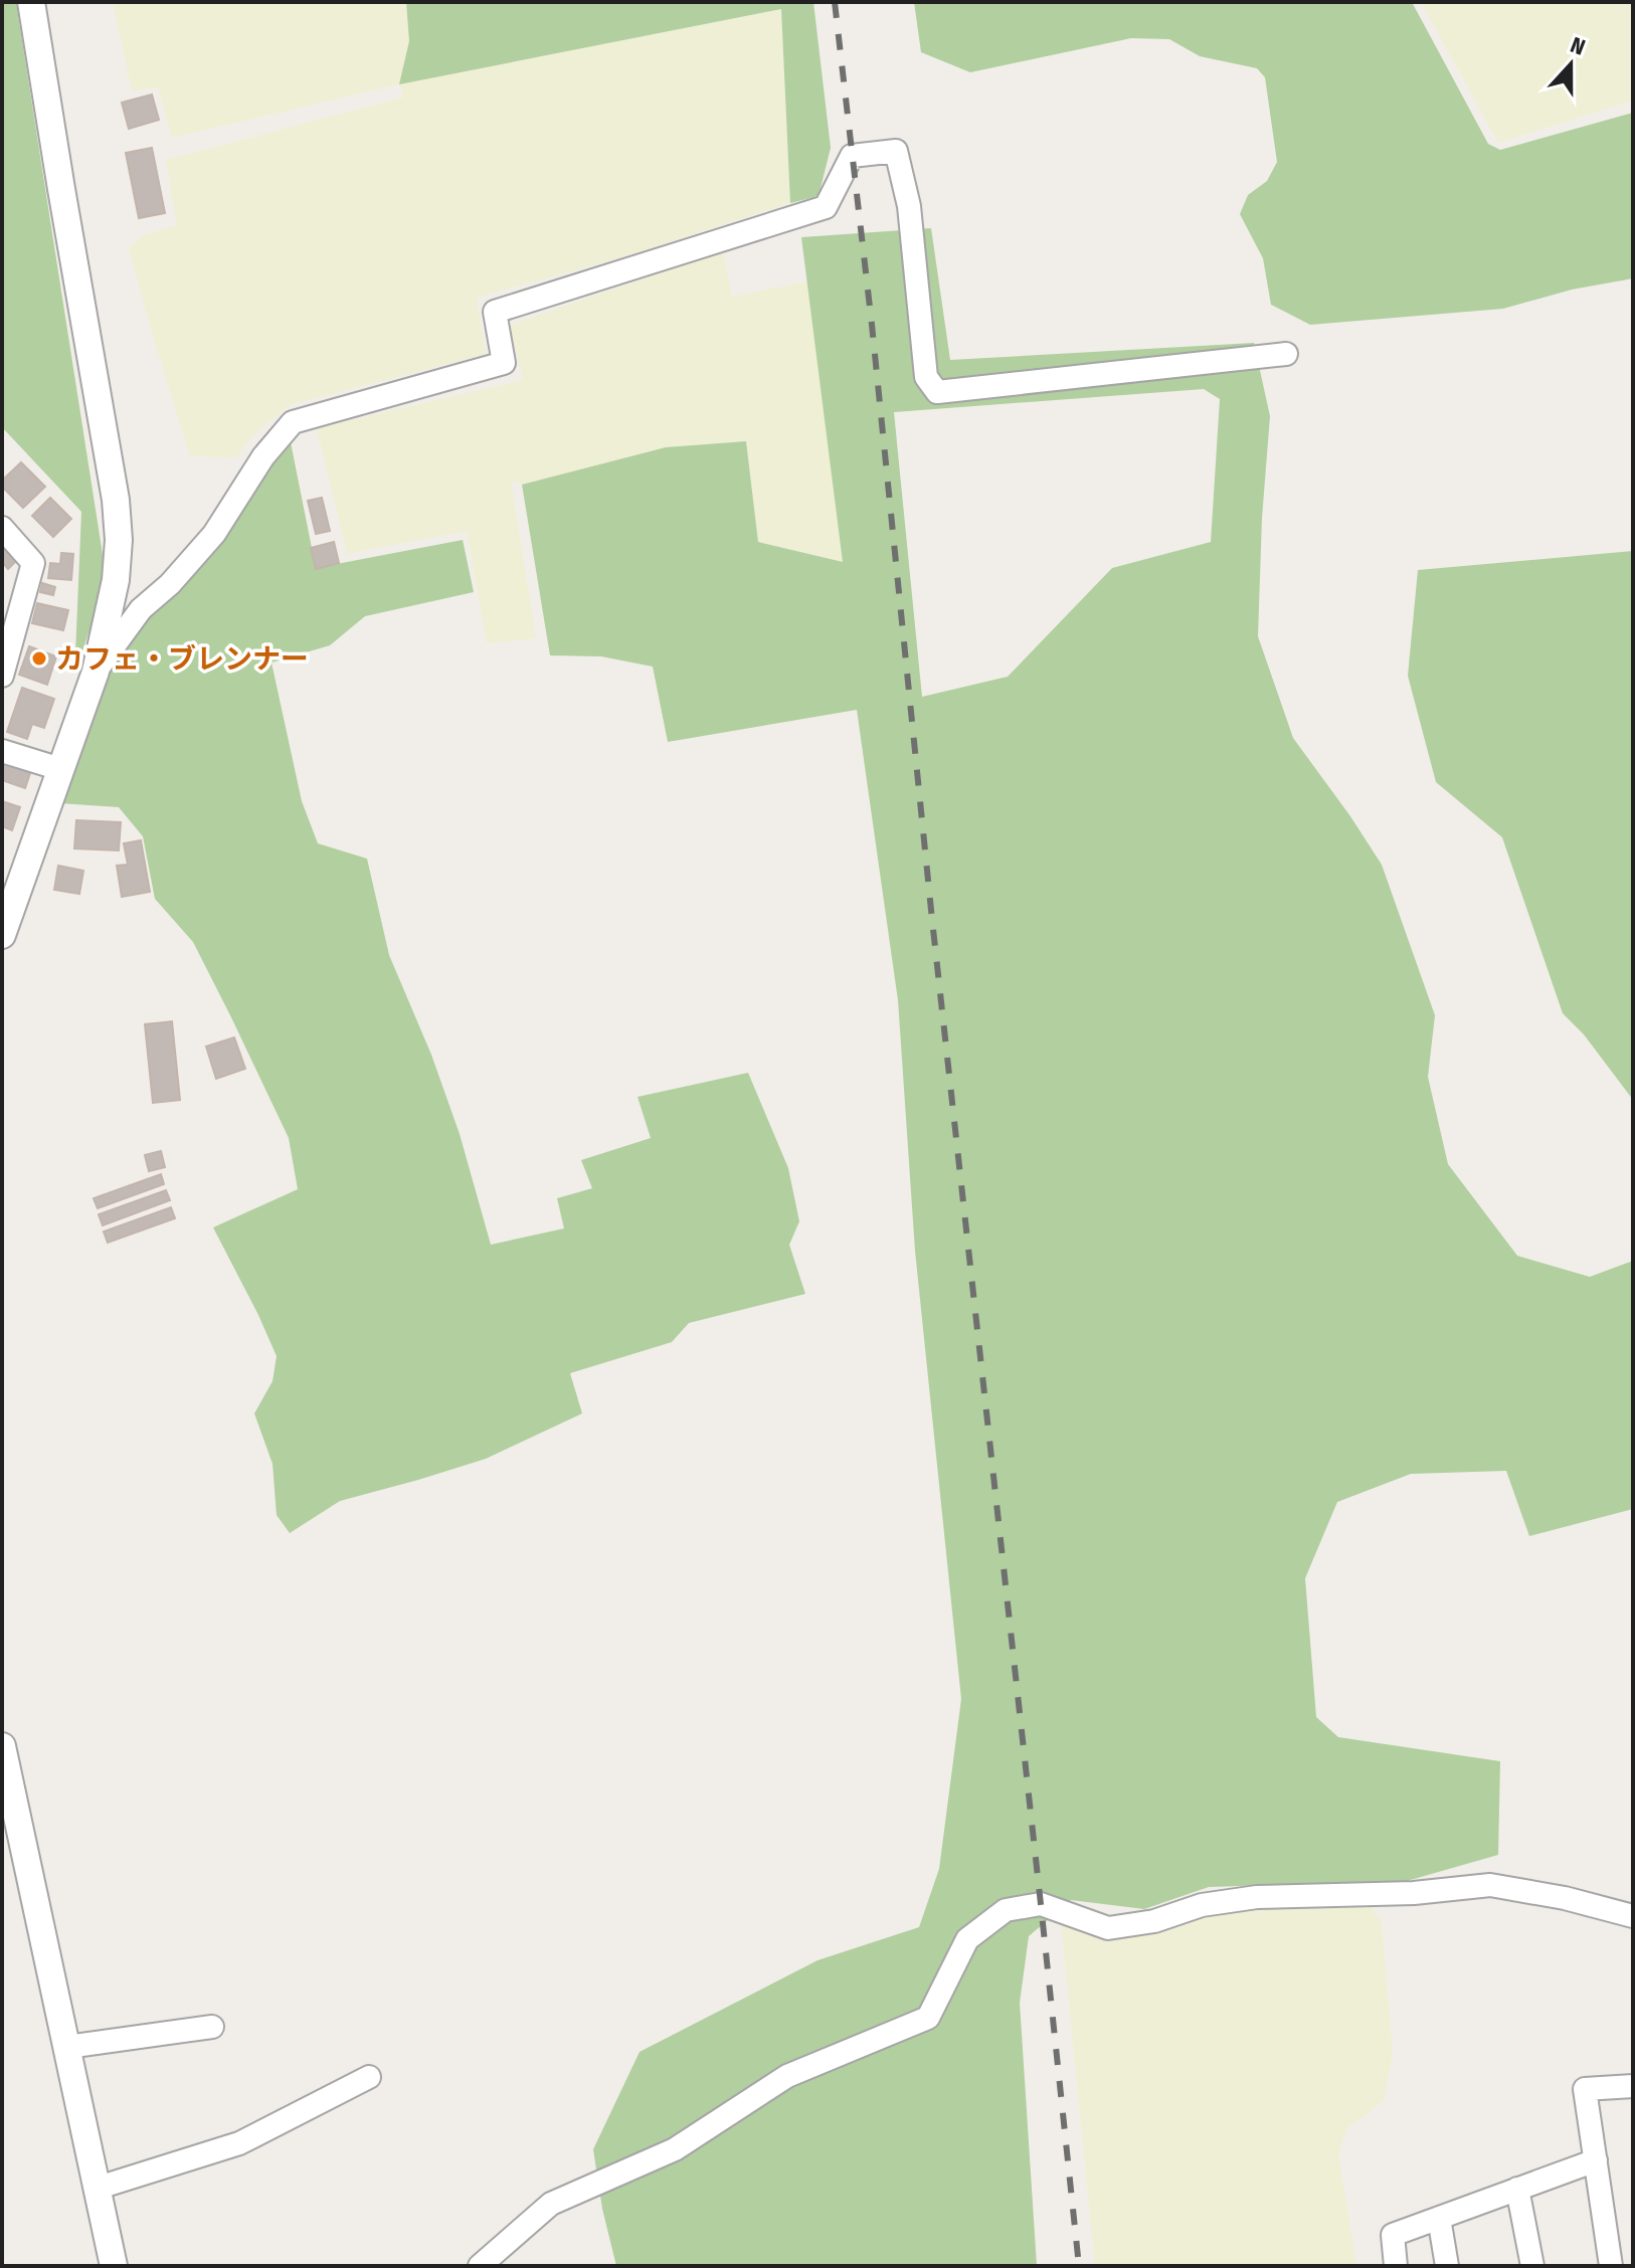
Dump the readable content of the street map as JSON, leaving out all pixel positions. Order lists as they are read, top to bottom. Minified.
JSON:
{"places":["カフェ・ブレンナー"],"north":"top"}
